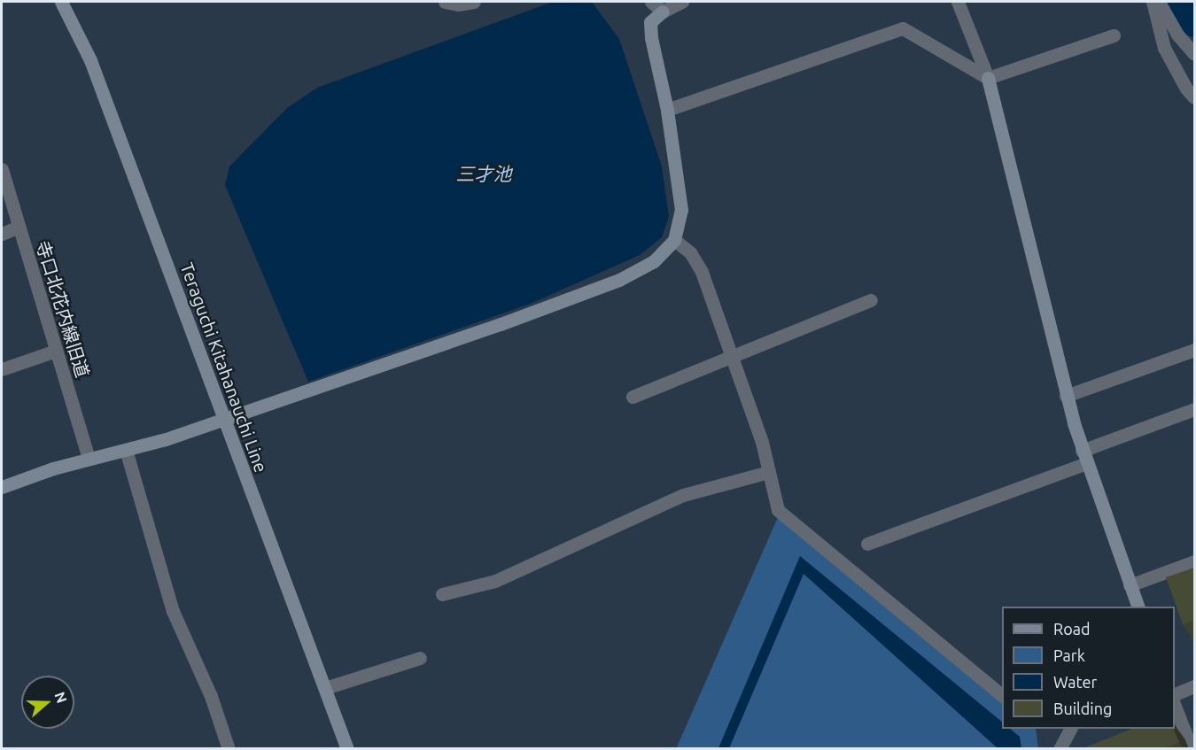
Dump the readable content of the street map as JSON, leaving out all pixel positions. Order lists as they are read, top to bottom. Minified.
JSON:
{"streets":{"street":["寺口北花内線旧道","Teraguchi Kitahanauchi Line"]},"water":["三才池"],"legend":["Road","Park","Water","Building"],"north":"right"}
